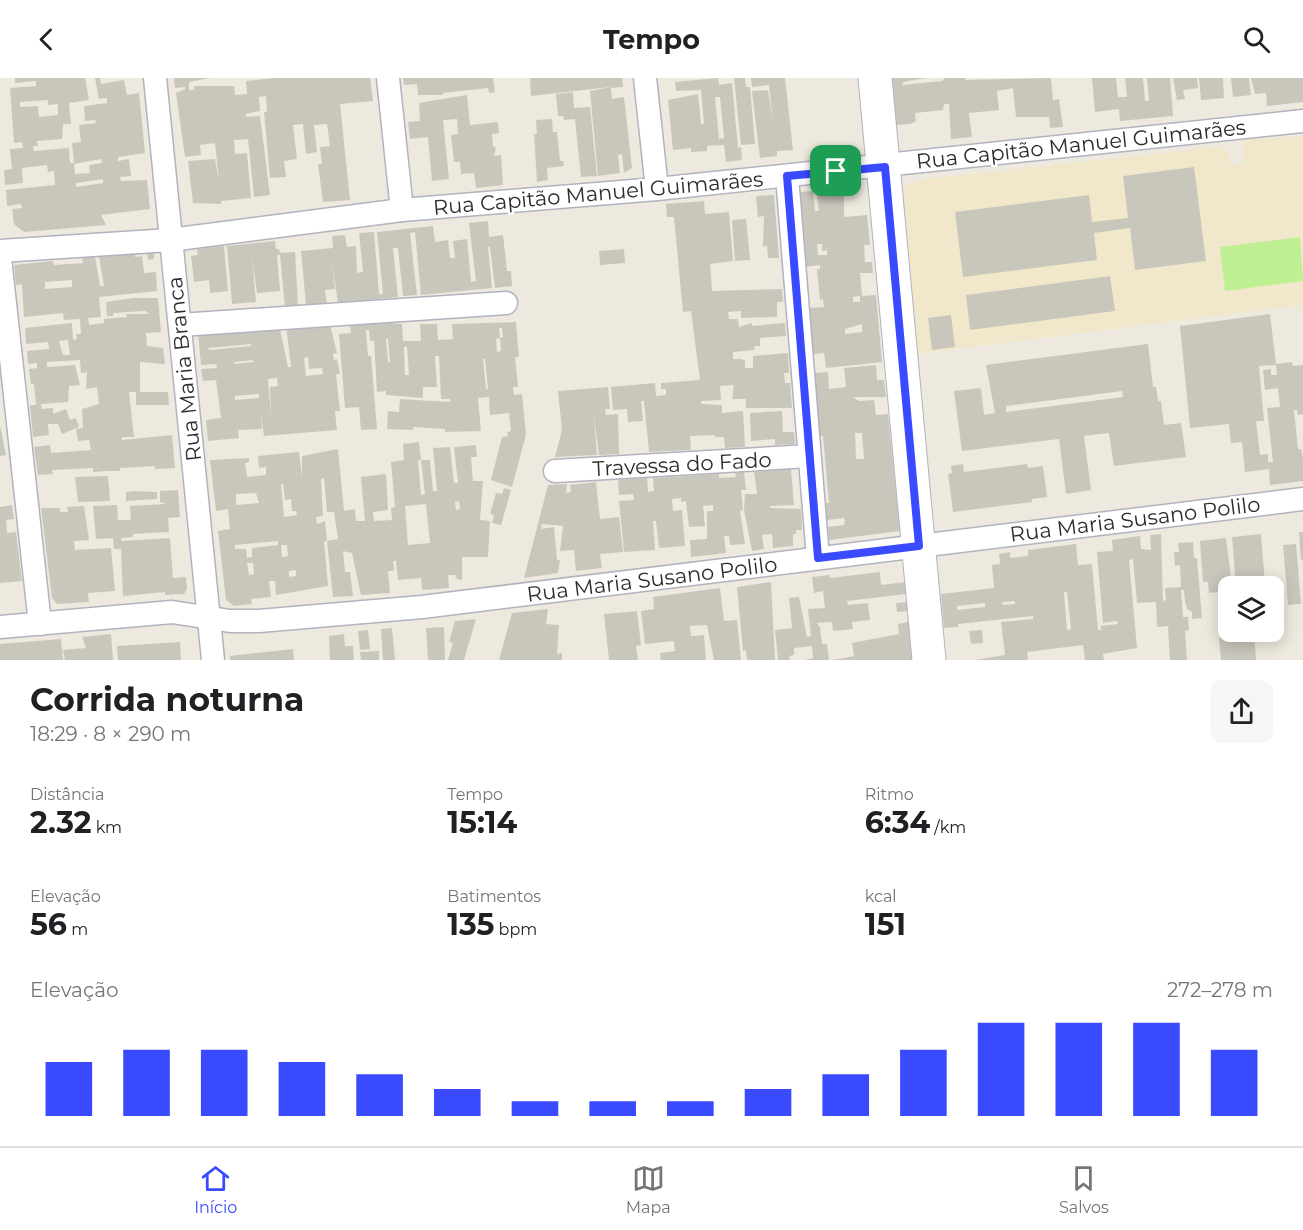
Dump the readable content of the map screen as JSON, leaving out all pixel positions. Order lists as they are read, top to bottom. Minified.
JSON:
{"streets":{"street":["Rua Capitão Manuel Guimarães","Rua Maria Branca","Travessa do Fado","Rua Maria Susano Polilo"]},"crossings":[["Rua Capitão Manuel Guimarães","Rua Maria Branca"],["Rua Maria Branca","Rua Maria Susano Polilo"]],"page":{"header":"Tempo","heading":["Corrida noturna","18:29 · 8 × 290 m"],"stats":[["Distância","2.32 km"],["Tempo","15:14"],["Ritmo","6:34 /km"],["Elevação","56 m"],["Batimentos","135 bpm"],["kcal","151"]],"chart":["Elevação","272–278 m"],"tabs":["Início","Mapa","Salvos"]}}
